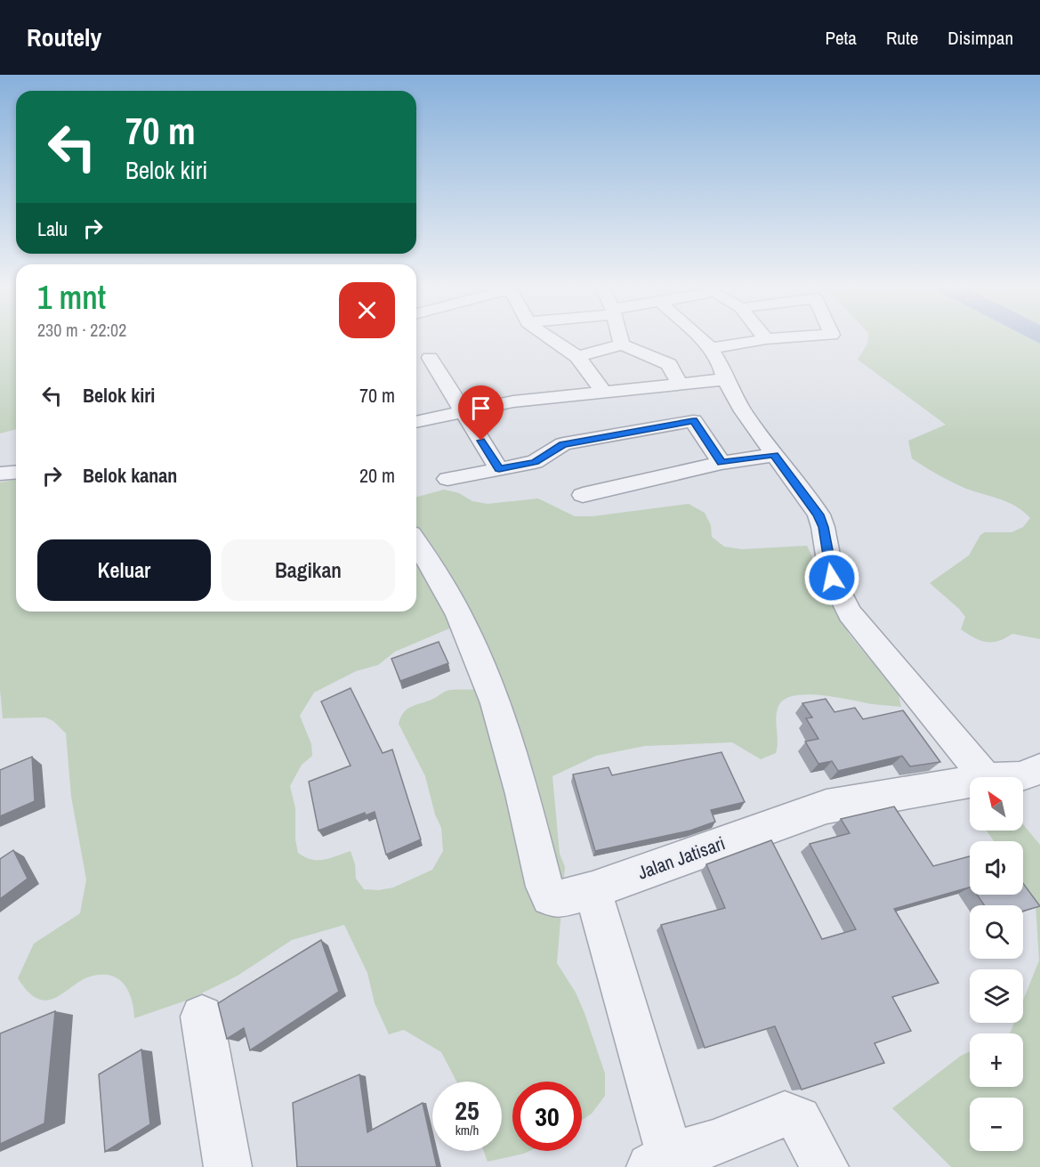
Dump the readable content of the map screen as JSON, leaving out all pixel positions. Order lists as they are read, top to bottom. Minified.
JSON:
{"streets":{"street":["Jalan Jatisari"]},"north":"top left","page":{"header":"Routely","nav":["Peta","Rute","Disimpan"],"turn":["70 m","Belok kiri"],"then":"Lalu","heading":["1 mnt","230 m · 22:02"],"list":[{"name":"Belok kiri","value":"70 m"},{"name":"Belok kanan","value":"20 m"}],"buttons":["Keluar","Bagikan"],"map_buttons":["+","−"],"speed":"25 km/h","limit":"30"}}
